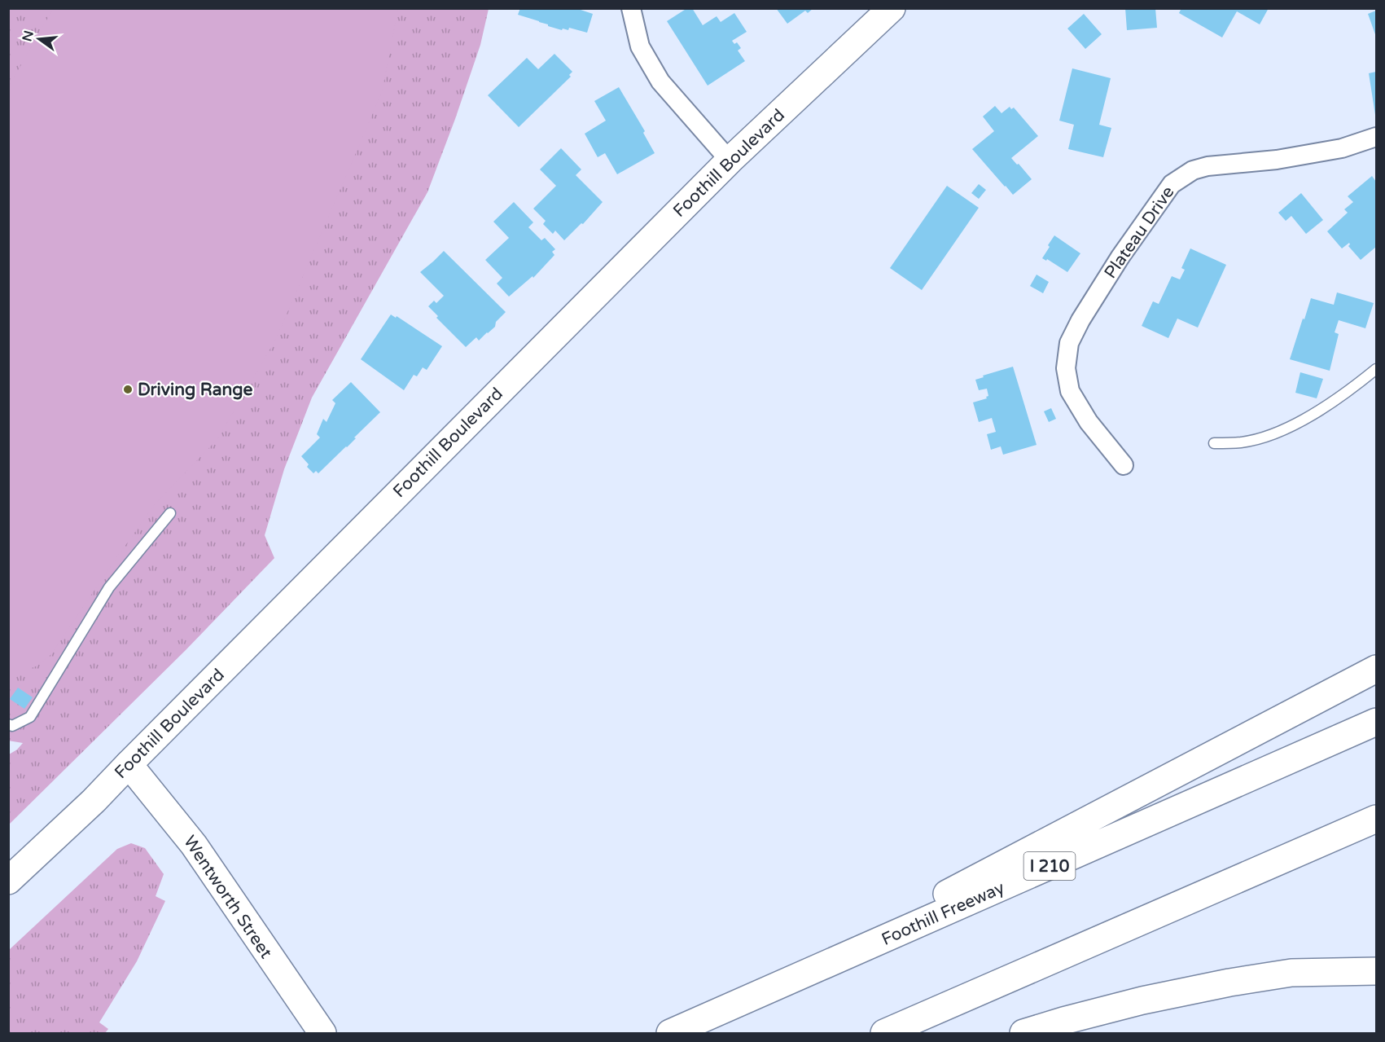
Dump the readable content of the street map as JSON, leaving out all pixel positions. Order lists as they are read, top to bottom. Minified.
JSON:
{"streets":{"main road":["Foothill Boulevard","I 210","Wentworth Street","Foothill Freeway"],"street":["Plateau Drive"]},"crossings":[["Foothill Boulevard","Wentworth Street"]],"places":["Driving Range"],"north":"left"}
